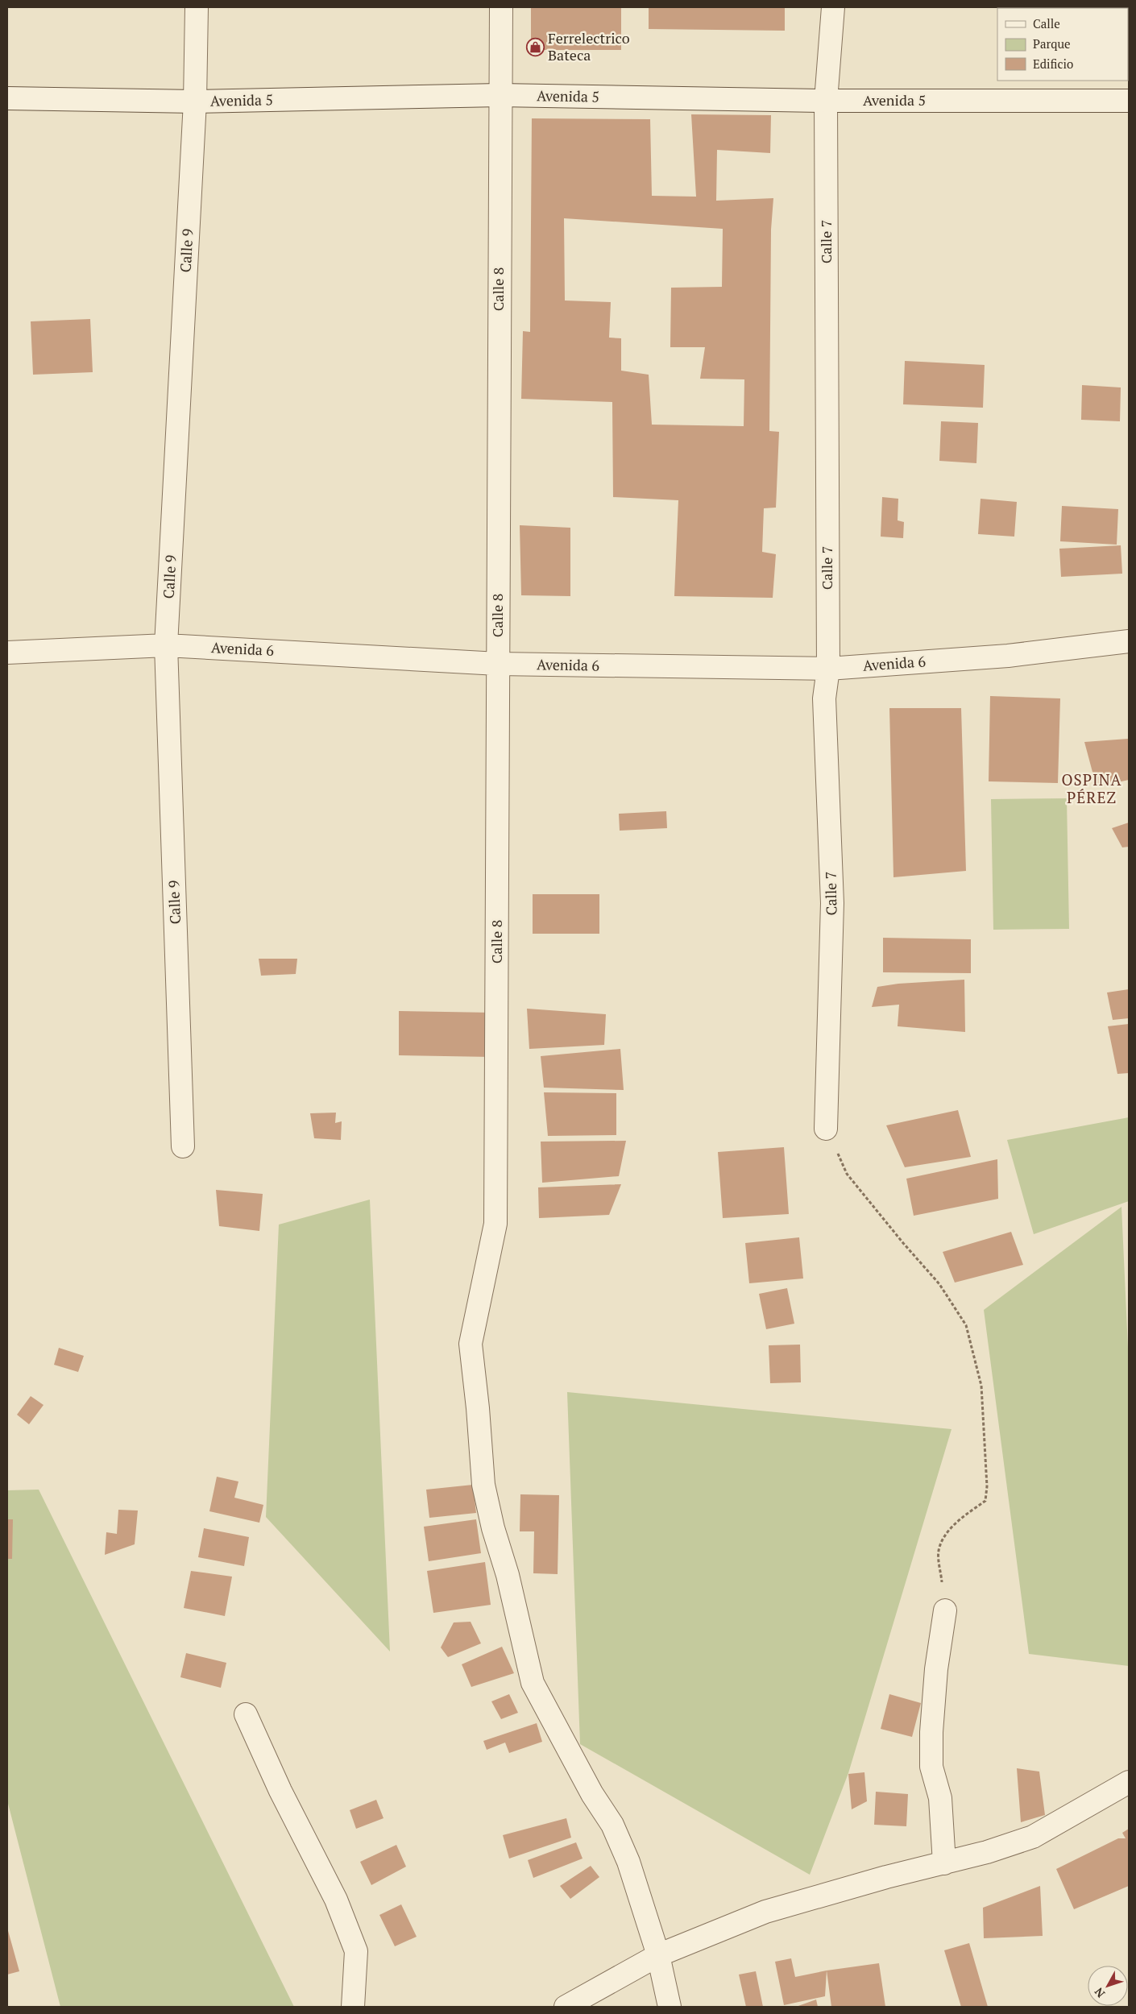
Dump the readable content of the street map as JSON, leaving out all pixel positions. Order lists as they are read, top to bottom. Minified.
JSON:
{"streets":{"street":["Avenida 5","Calle 7","Calle 9","Calle 8","Avenida 6"]},"crossings":[["Avenida 5","Calle 7"],["Avenida 5","Calle 9"],["Avenida 5","Calle 8"],["Calle 7","Avenida 6"],["Calle 9","Avenida 6"],["Calle 8","Avenida 6"]],"districts":["OSPINA PÉREZ"],"places":{"shop":["Ferrelectrico Bateca"]},"legend":["Calle","Parque","Edificio"],"north":"bottom left"}
